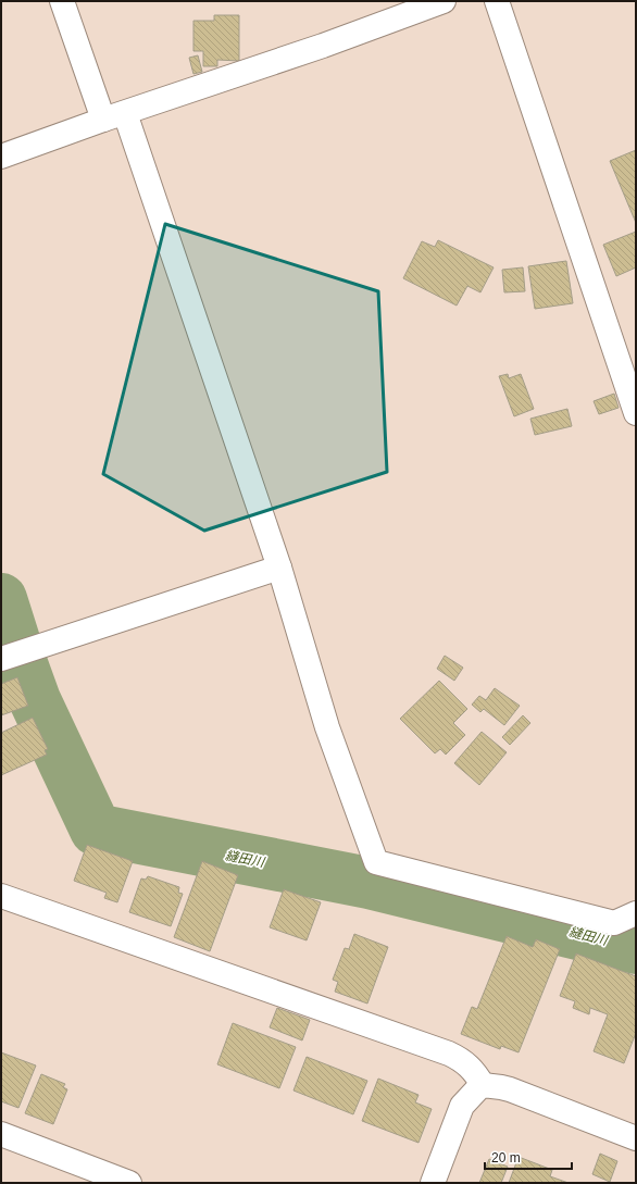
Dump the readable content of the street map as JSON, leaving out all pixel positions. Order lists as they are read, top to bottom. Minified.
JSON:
{"water":["縫田川"],"scale_bar":"20 m"}
